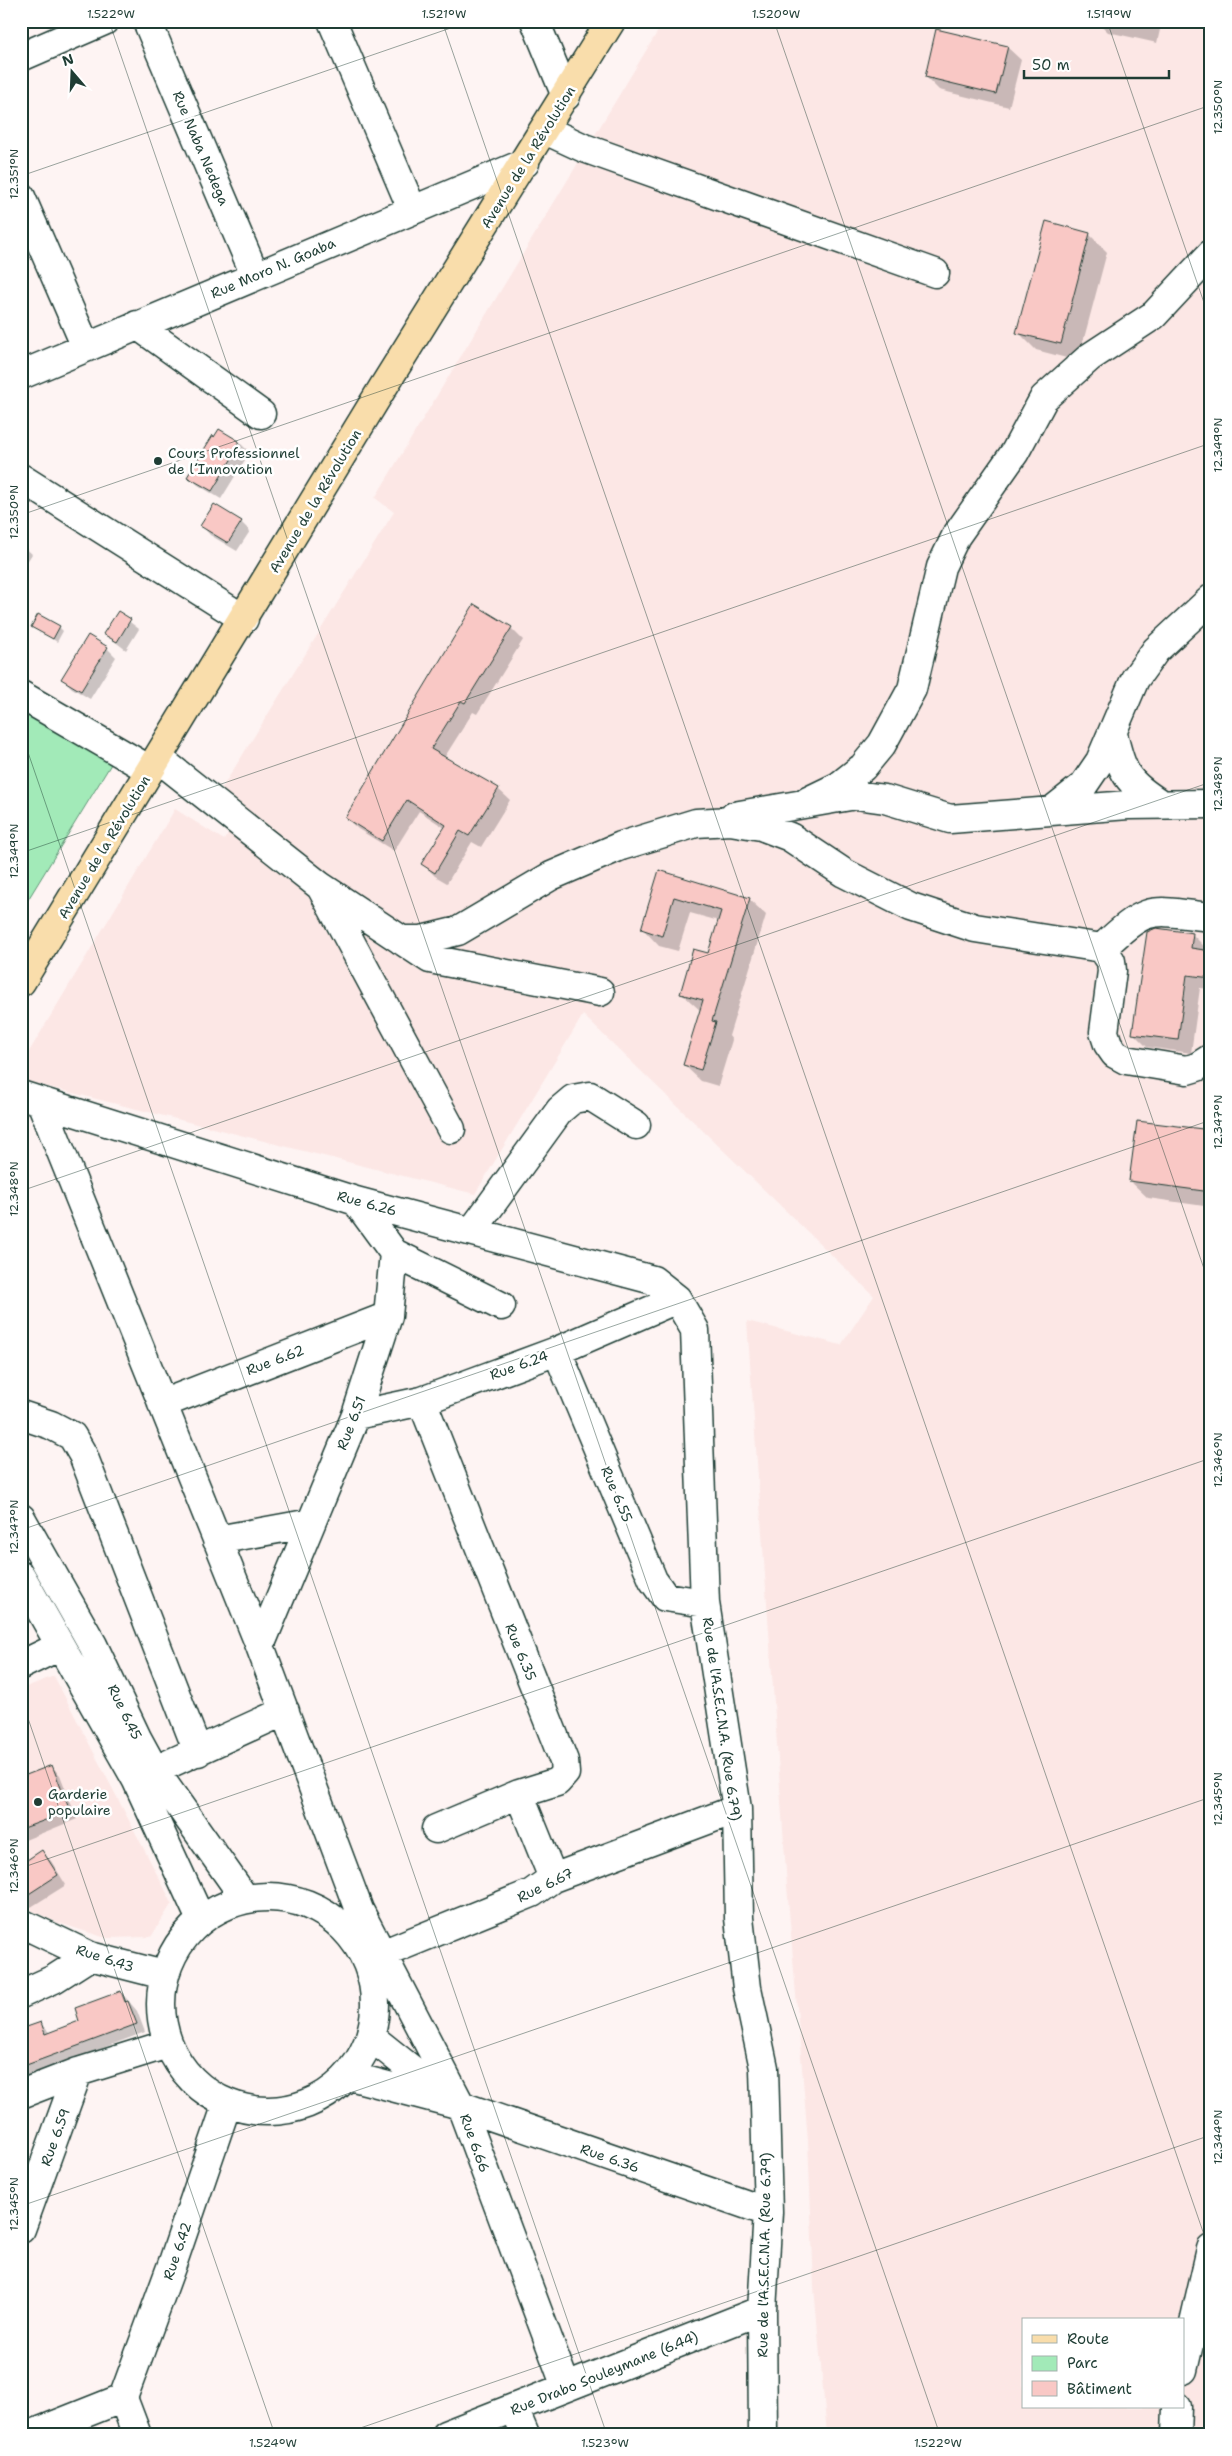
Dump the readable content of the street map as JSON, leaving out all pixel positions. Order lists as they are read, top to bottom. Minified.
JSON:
{"streets":{"main road":["Avenue de la Révolution"],"street":["Rue Naba Nedega","Rue Moro N. Goaba","Rue 6.26","Rue 6.62","Rue 6.24","Rue 6.51","Rue 6.55","Rue 6.35","Rue 6.45","Rue de l'A.S.E.C.N.A. (Rue 6.79)","Rue 6.67","Rue 6.43","Rue 6.59","Rue 6.66","Rue 6.36","Rue 6.42","Rue Drabo Souleymane (6.44)"]},"crossings":[["Rue Naba Nedega","Rue Moro N. Goaba"],["Avenue de la Révolution","Rue Moro N. Goaba"],["Rue 6.26","Rue 6.24"],["Rue 6.26","Rue de l'A.S.E.C.N.A. (Rue 6.79)"],["Rue 6.26","Rue 6.66"],["Rue 6.62","Rue 6.51"],["Rue 6.62","Rue 6.66"],["Rue 6.24","Rue 6.51"],["Rue 6.24","Rue 6.55"],["Rue 6.24","Rue 6.35"],["Rue 6.51","Rue 6.66"],["Rue 6.55","Rue de l'A.S.E.C.N.A. (Rue 6.79)"],["Rue de l'A.S.E.C.N.A. (Rue 6.79)","Rue 6.67"],["Rue de l'A.S.E.C.N.A. (Rue 6.79)","Rue 6.36"],["Rue de l'A.S.E.C.N.A. (Rue 6.79)","Rue Drabo Souleymane (6.44)"],["Rue 6.67","Rue 6.66"],["Rue 6.66","Rue 6.36"],["Rue 6.66","Rue Drabo Souleymane (6.44)"]],"places":["Cours Professionnel de l´Innovation","Garderie populaire"],"legend":["Route","Parc","Bâtiment"],"scale_bar":"50 m","north":"top","coordinates":["1.522°W","1.521°W","1.520°W","1.519°W","12.350°N","12.351°N","12.349°N","12.348°N","12.347°N","12.346°N","12.345°N","12.344°N","1.524°W","1.523°W"]}
